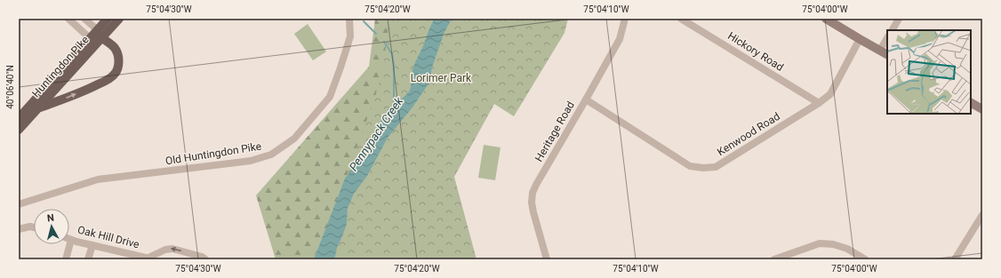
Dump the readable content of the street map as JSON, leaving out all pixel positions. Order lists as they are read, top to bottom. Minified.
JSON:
{"streets":{"main road":["Huntingdon Pike"],"street":["Hickory Road","Heritage Road","Kenwood Road","Old Huntingdon Pike","Oak Hill Drive"]},"crossings":[["Hickory Road","Kenwood Road"],["Heritage Road","Kenwood Road"]],"one_way":["Oak Hill Drive"],"water":["Pennypack Creek"],"parks":["Lorimer Park"],"north":"top","coordinates":["75°04'30\"W","75°04'20\"W","75°04'10\"W","75°04'00\"W","40°06'40\"N"]}
